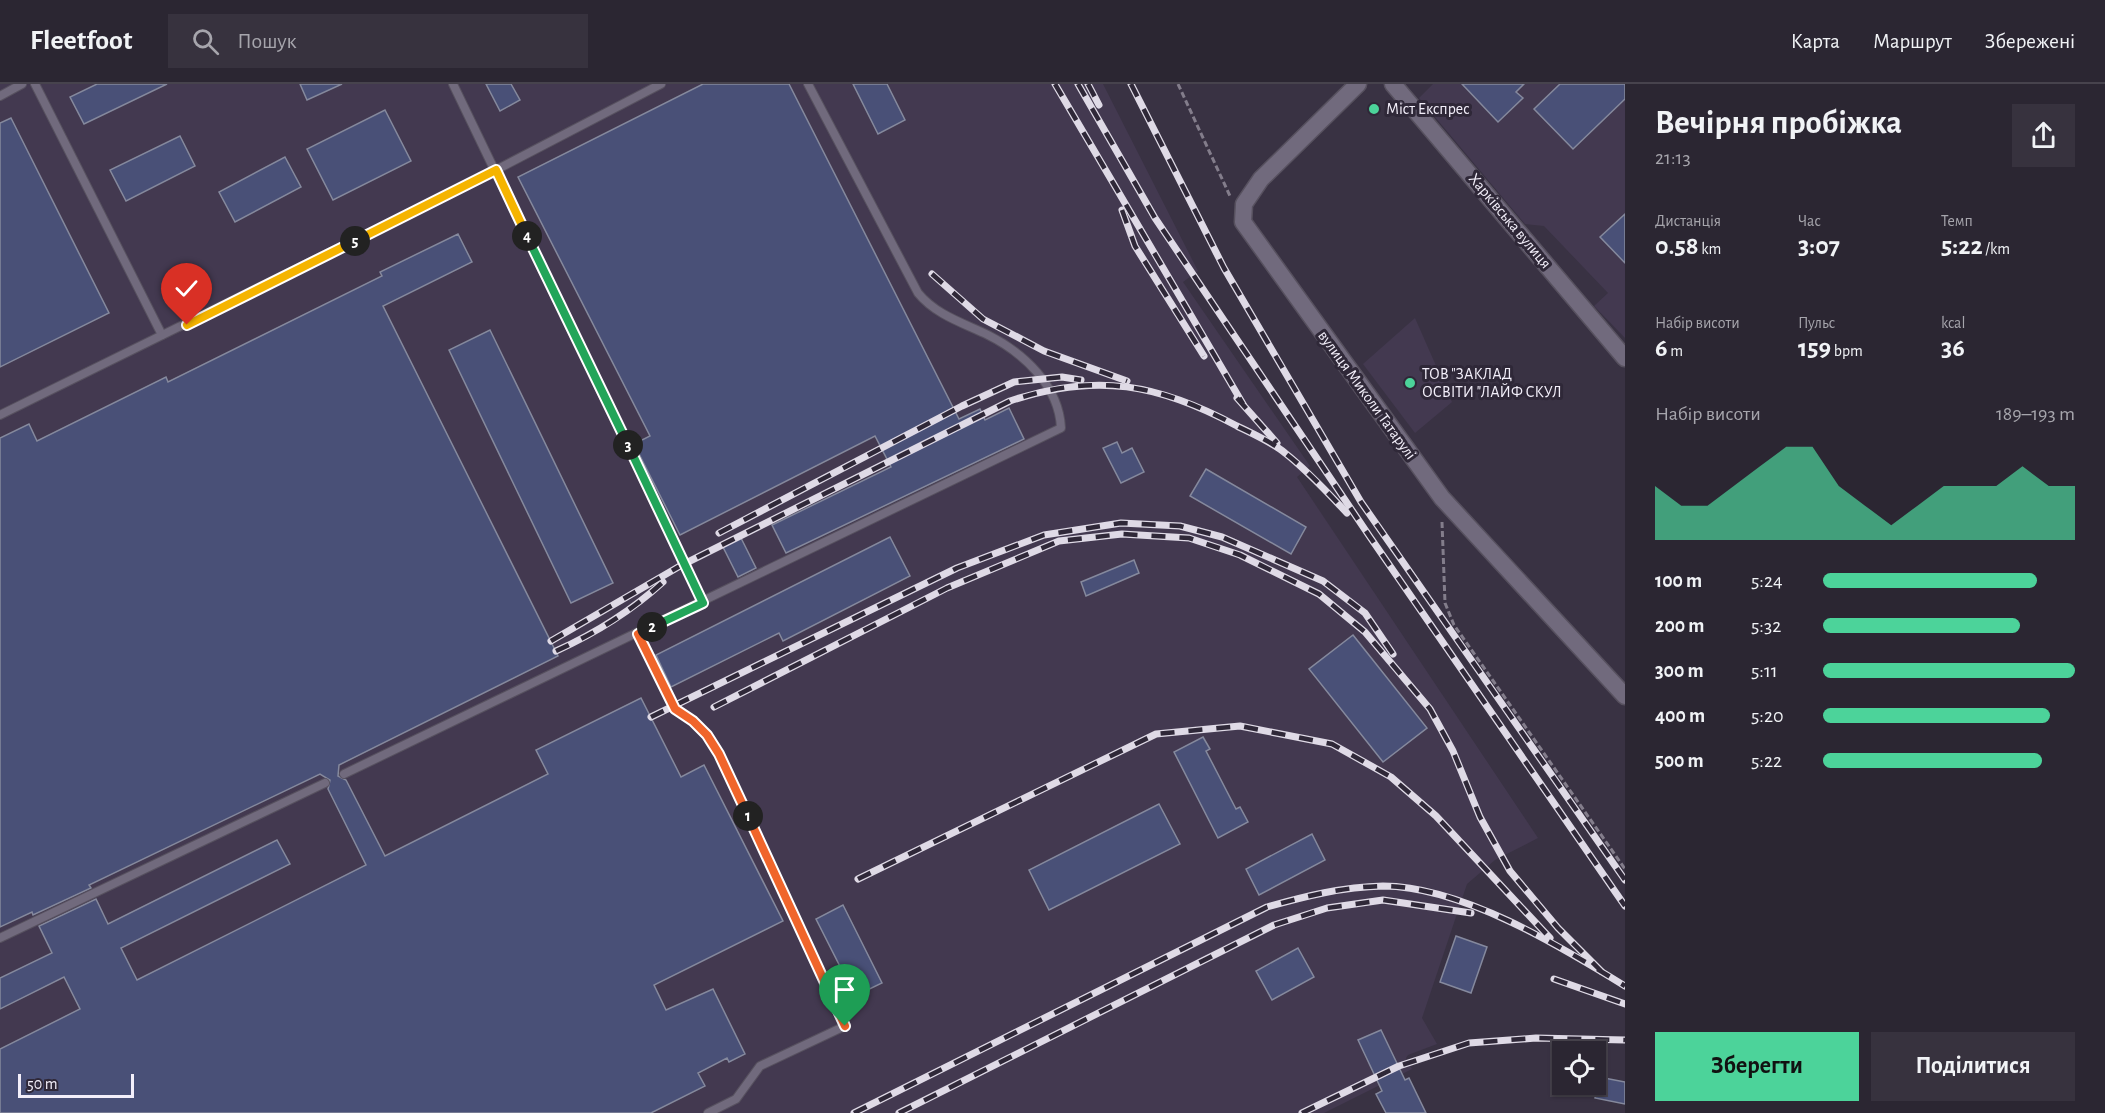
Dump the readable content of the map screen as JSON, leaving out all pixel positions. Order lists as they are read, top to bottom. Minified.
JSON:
{"streets":{"street":["Харківська вулиця","вулиця Миколи Татарулі"]},"places":["Міст Експрес","ТОВ \"ЗАКЛАД ОСВІТИ \"ЛАЙФ СКУЛ"],"scale_bar":"50 m","page":{"header":"Fleetfoot","search":"Пошук","nav":["Карта","Маршрут","Збережені"],"heading":["Вечірня пробіжка","21:13"],"stats":[["Дистанція","0.58 km"],["Час","3:07"],["Темп","5:22 /km"],["Набір висоти","6 m"],["Пульс","159 bpm"],["kcal","36"]],"pins":["4","5","3","2","1"],"chart":["Набір висоти","189–193 m"],"list":[{"name":"100 m","note":"5:24"},{"name":"200 m","note":"5:32"},{"name":"300 m","note":"5:11"},{"name":"400 m","note":"5:20"},{"name":"500 m","note":"5:22"}],"buttons":["Зберегти","Поділитися"],"scale":"50 m"}}
